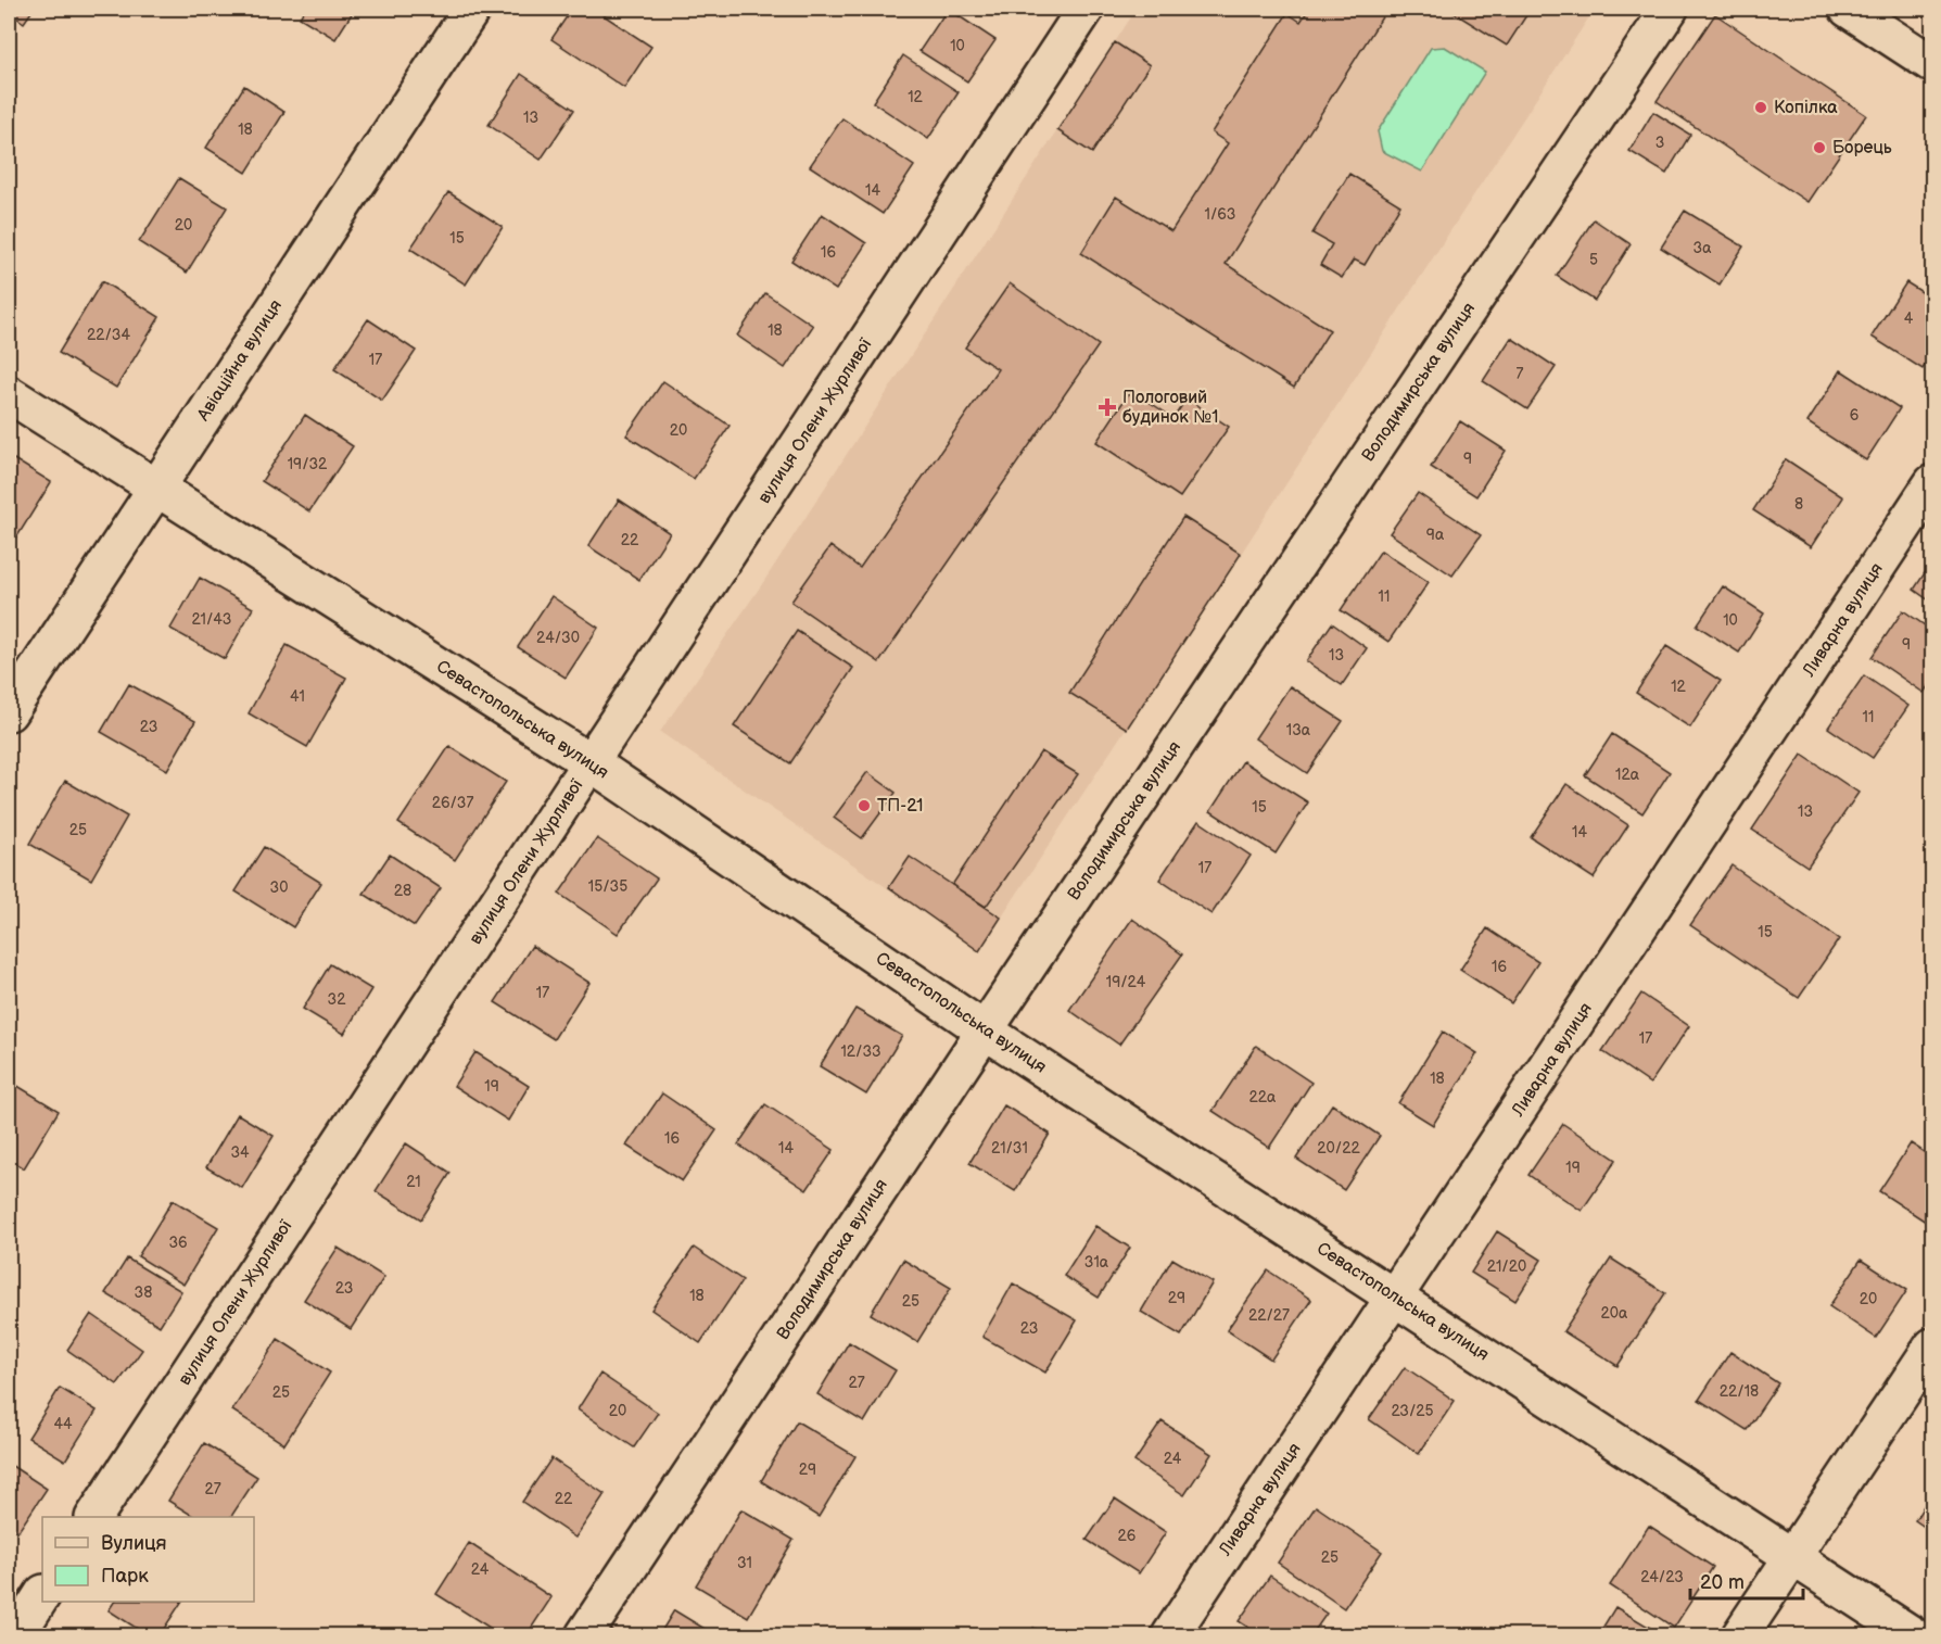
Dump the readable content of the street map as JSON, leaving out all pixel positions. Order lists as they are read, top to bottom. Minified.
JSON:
{"streets":{"street":["Авіаційна вулиця","Володимирська вулиця","вулиця Олени Журливої","Ливарна вулиця","Севастопольська вулиця"]},"crossings":[["Авіаційна вулиця","Севастопольська вулиця"],["Володимирська вулиця","Севастопольська вулиця"],["вулиця Олени Журливої","Севастопольська вулиця"],["Ливарна вулиця","Севастопольська вулиця"]],"places":{"other":["Копілка","Борець","ТП-21"],"health":["Пологовий будинок №1"]},"house_numbers":["10","12","13","18","3","14","1/63","20","15","3а","16","5","4","18","22/34","17","7","6","20","9","19/32","8","9а","22","11","21/43","10","24/30","9","13","12","41","11","23","13а","12а","26/37","15","13","25","14","17","15/35","30","28","15","16","19/24","17","32","17","12/33","18","19","22а","16","14","21/31","20/22","34","19","21","36","31а","21/20","23","38","18","29","20","25","20а","22/27","23","27","22/18","25","20","23/25","44","24","29","27","22","26","25","31","24","24/23"],"legend":["Вулиця","Парк"],"scale_bar":"20 m"}
